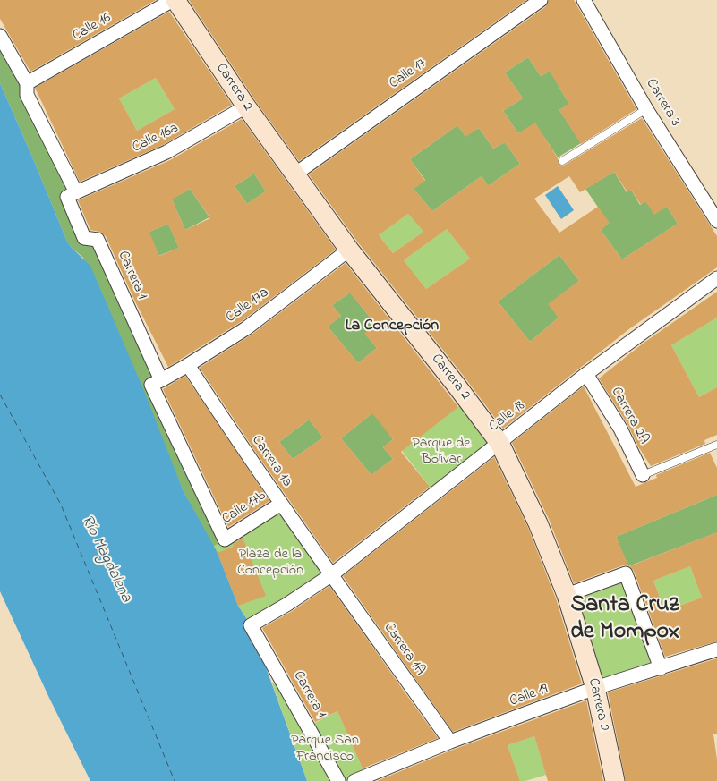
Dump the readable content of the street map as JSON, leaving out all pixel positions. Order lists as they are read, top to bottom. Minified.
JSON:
{"streets":{"main road":["Carrera 2"],"street":["Calle 16","Calle 17","Carrera 3","Calle 16a","Carrera 1","Calle 17a","Carrera 2A","Calle 18","Carrera 1a","Calle 17b","Carrera 1A","Calle 19"]},"crossings":[["Calle 16","Carrera 2"],["Calle 17","Carrera 2"],["Carrera 2","Calle 16a"],["Carrera 2","Calle 17a"],["Carrera 2","Calle 18"],["Carrera 2","Calle 19"],["Calle 16a","Carrera 1"],["Carrera 1","Calle 17a"],["Carrera 1","Calle 18"],["Carrera 1","Calle 17b"],["Calle 17a","Carrera 1a"],["Calle 17a","Calle 17b"],["Carrera 2A","Calle 18"],["Calle 18","Carrera 1a"],["Calle 18","Carrera 1A"],["Carrera 1a","Calle 17b"],["Carrera 1a","Carrera 1A"],["Carrera 1A","Calle 19"]],"districts":["La Concepción","Santa Cruz de Mompox"],"water":["Río Magdalena"],"parks":["Parque de Bolívar","Plaza de la Concepción","Parque San Francisco"]}
